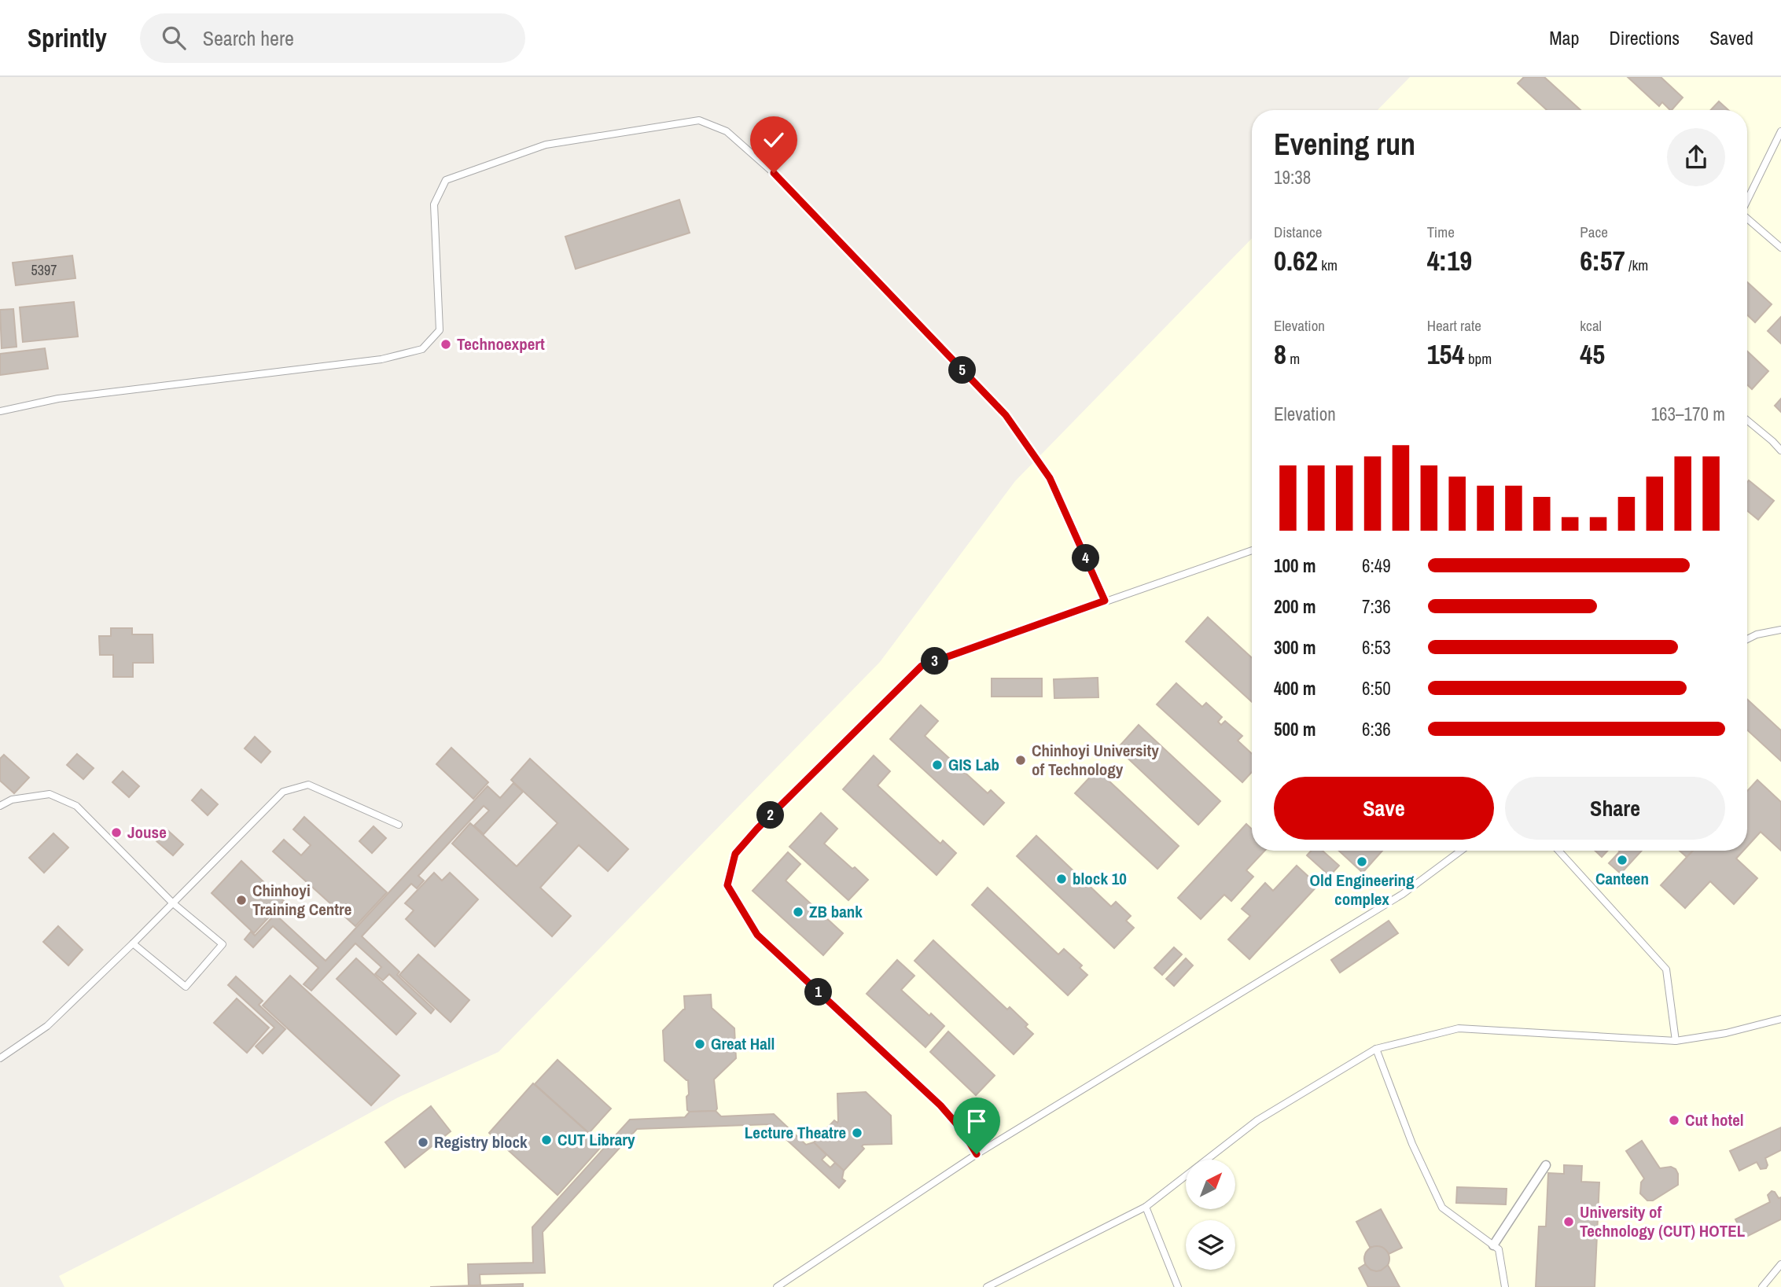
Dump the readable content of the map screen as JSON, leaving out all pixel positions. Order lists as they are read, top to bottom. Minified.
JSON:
{"places":["Technoexpert","Chinhoyi University of Technology","GIS Lab","Jouse","Canteen","Old Engineering complex","block 10","Chinhoyi Training Centre","ZB bank","Great Hall","Cut hotel","Lecture Theatre","CUT Library","Registry block","University of Technology (CUT) HOTEL"],"house_numbers":["5397"],"north":"top right","page":{"header":"Sprintly","search":"Search here","nav":["Map","Directions","Saved"],"heading":["Evening run","19:38"],"stats":[["Distance","0.62 km"],["Time","4:19"],["Pace","6:57 /km"],["Elevation","8 m"],["Heart rate","154 bpm"],["kcal","45"]],"pins":["5","4","3","2","1"],"chart":["Elevation","163–170 m"],"list":[{"name":"100 m","note":"6:49"},{"name":"200 m","note":"7:36"},{"name":"300 m","note":"6:53"},{"name":"400 m","note":"6:50"},{"name":"500 m","note":"6:36"}],"buttons":["Save","Share"]}}
